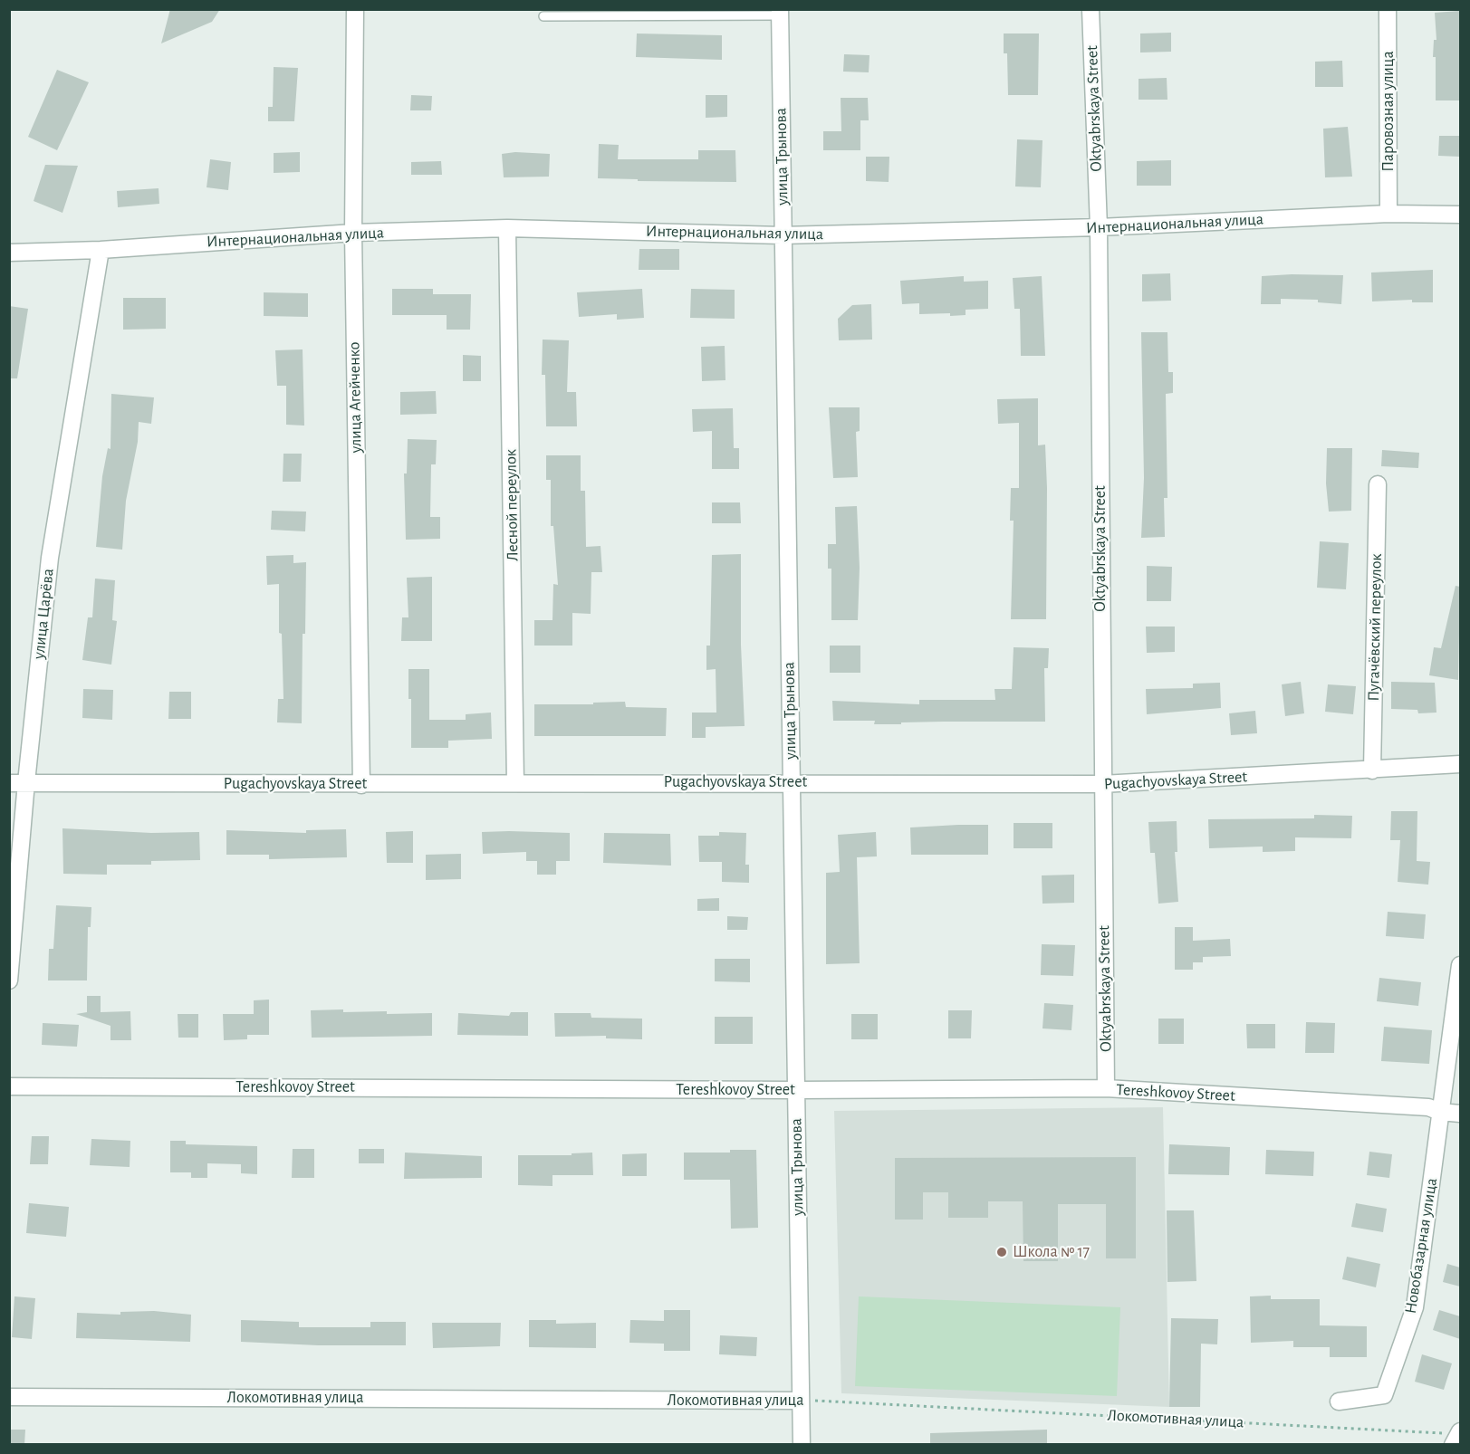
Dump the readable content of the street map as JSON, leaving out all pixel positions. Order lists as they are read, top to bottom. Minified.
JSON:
{"streets":{"street":["Oktyabrskaya Street","Паровозная улица","улица Трынова","Интернациональная улица","улица Агейченко","Лесной переулок","улица Царёва","Пугачёвский переулок","Pugachyovskaya Street","Tereshkovoy Street","Новобазарная улица","Локомотивная улица"]},"crossings":[["Oktyabrskaya Street","Интернациональная улица"],["Oktyabrskaya Street","Pugachyovskaya Street"],["Oktyabrskaya Street","Tereshkovoy Street"],["Паровозная улица","Интернациональная улица"],["улица Трынова","Интернациональная улица"],["улица Трынова","Pugachyovskaya Street"],["улица Трынова","Tereshkovoy Street"],["улица Трынова","Локомотивная улица"],["Интернациональная улица","улица Агейченко"],["Интернациональная улица","Лесной переулок"],["Интернациональная улица","улица Царёва"],["улица Агейченко","Pugachyovskaya Street"],["Лесной переулок","Pugachyovskaya Street"],["улица Царёва","Pugachyovskaya Street"],["Пугачёвский переулок","Pugachyovskaya Street"],["Tereshkovoy Street","Новобазарная улица"]],"places":["Школа № 17"]}
